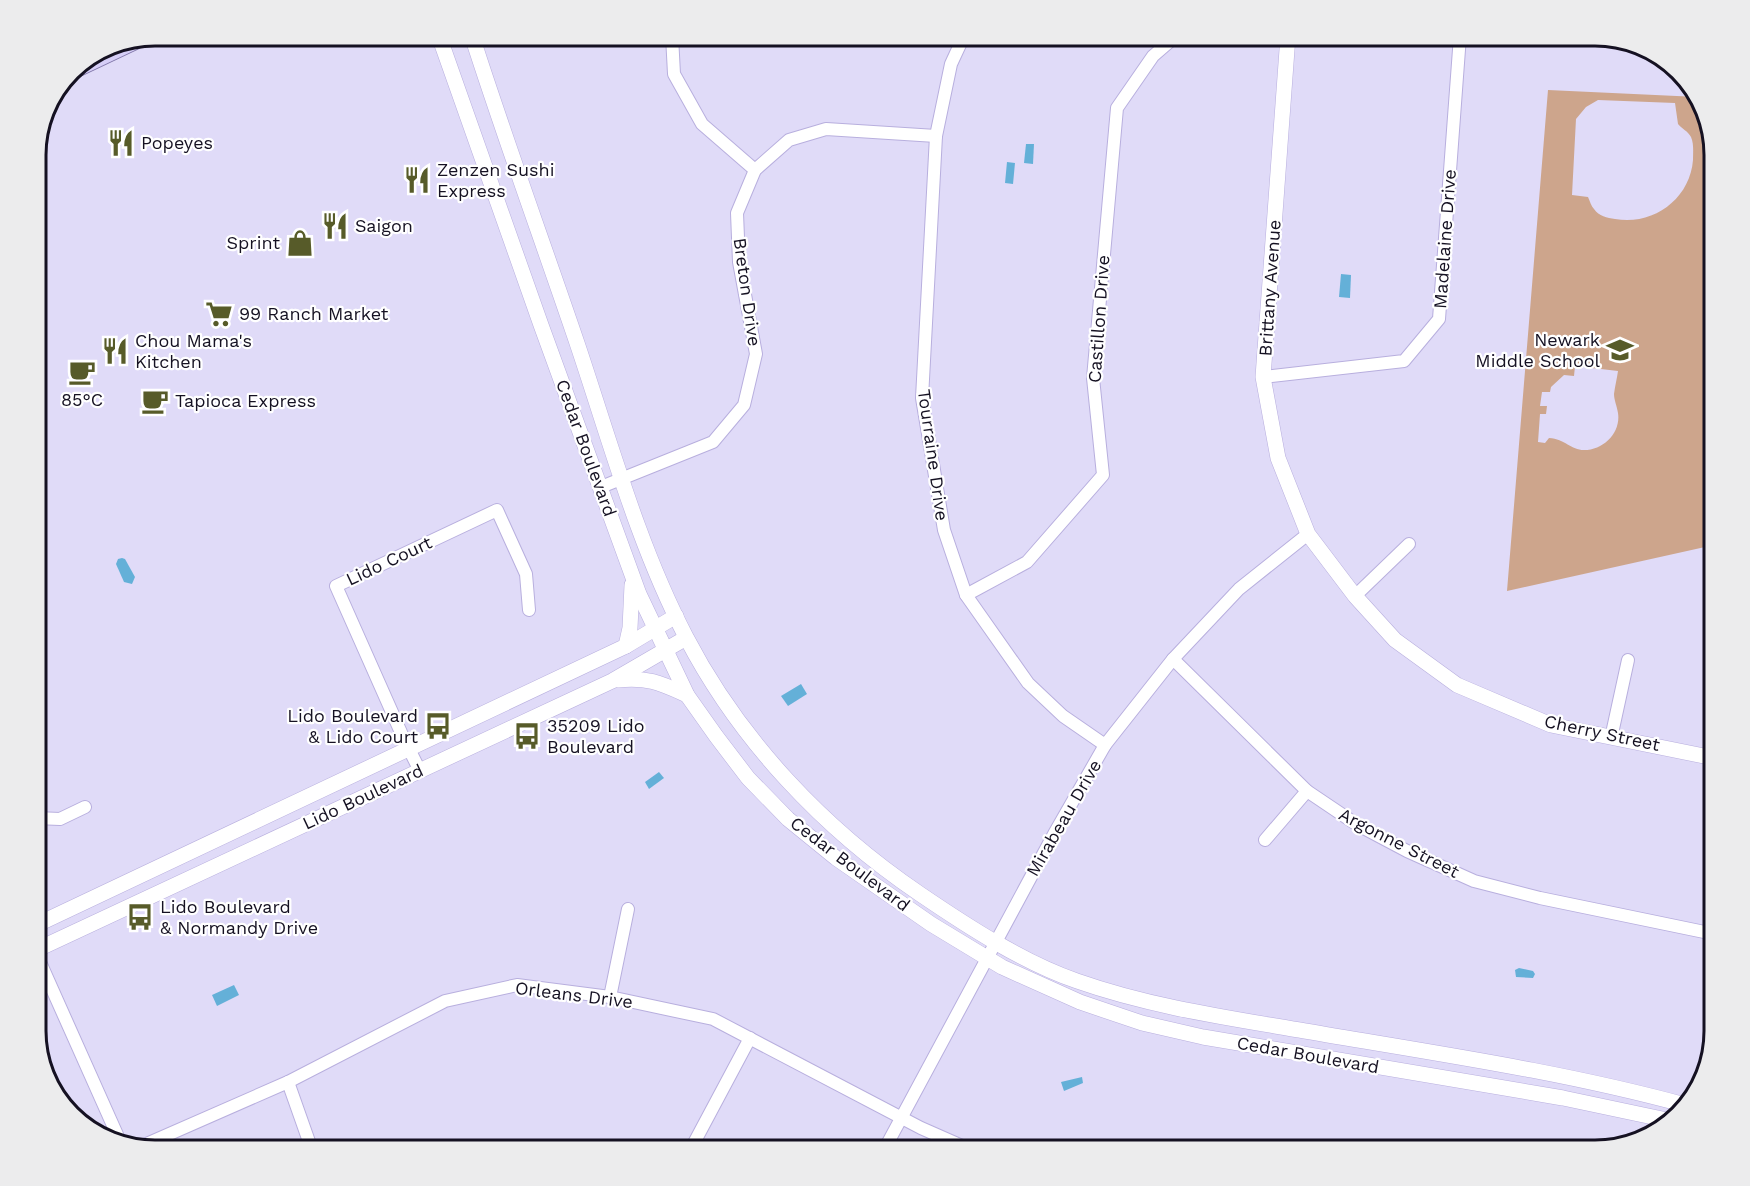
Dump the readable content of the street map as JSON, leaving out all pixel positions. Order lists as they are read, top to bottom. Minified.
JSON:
{"streets":{"street":["Madelaine Drive","Brittany Avenue","Breton Drive","Castillon Drive","Cedar Boulevard","Tourraine Drive","Lido Court","Cherry Street","Lido Boulevard","Mirabeau Drive","Argonne Street","Orleans Drive"]},"crossings":[["Madelaine Drive","Brittany Avenue"],["Brittany Avenue","Cherry Street"],["Brittany Avenue","Mirabeau Drive"],["Breton Drive","Cedar Boulevard"],["Breton Drive","Tourraine Drive"],["Castillon Drive","Tourraine Drive"],["Cedar Boulevard","Lido Boulevard"],["Cedar Boulevard","Mirabeau Drive"],["Tourraine Drive","Mirabeau Drive"],["Lido Court","Lido Boulevard"],["Cherry Street","Mirabeau Drive"],["Mirabeau Drive","Argonne Street"],["Mirabeau Drive","Orleans Drive"]],"places":{"restaurant":["Popeyes","Zenzen Sushi Express","Saigon","Chou Mama's Kitchen"],"shop":["Sprint"],"supermarket":["99 Ranch Market"],"school or university":["Newark Middle School"],"cafe":["85°C","Tapioca Express"],"bus stop":["Lido Boulevard & Lido Court","35209 Lido Boulevard","Lido Boulevard & Normandy Drive"]}}
